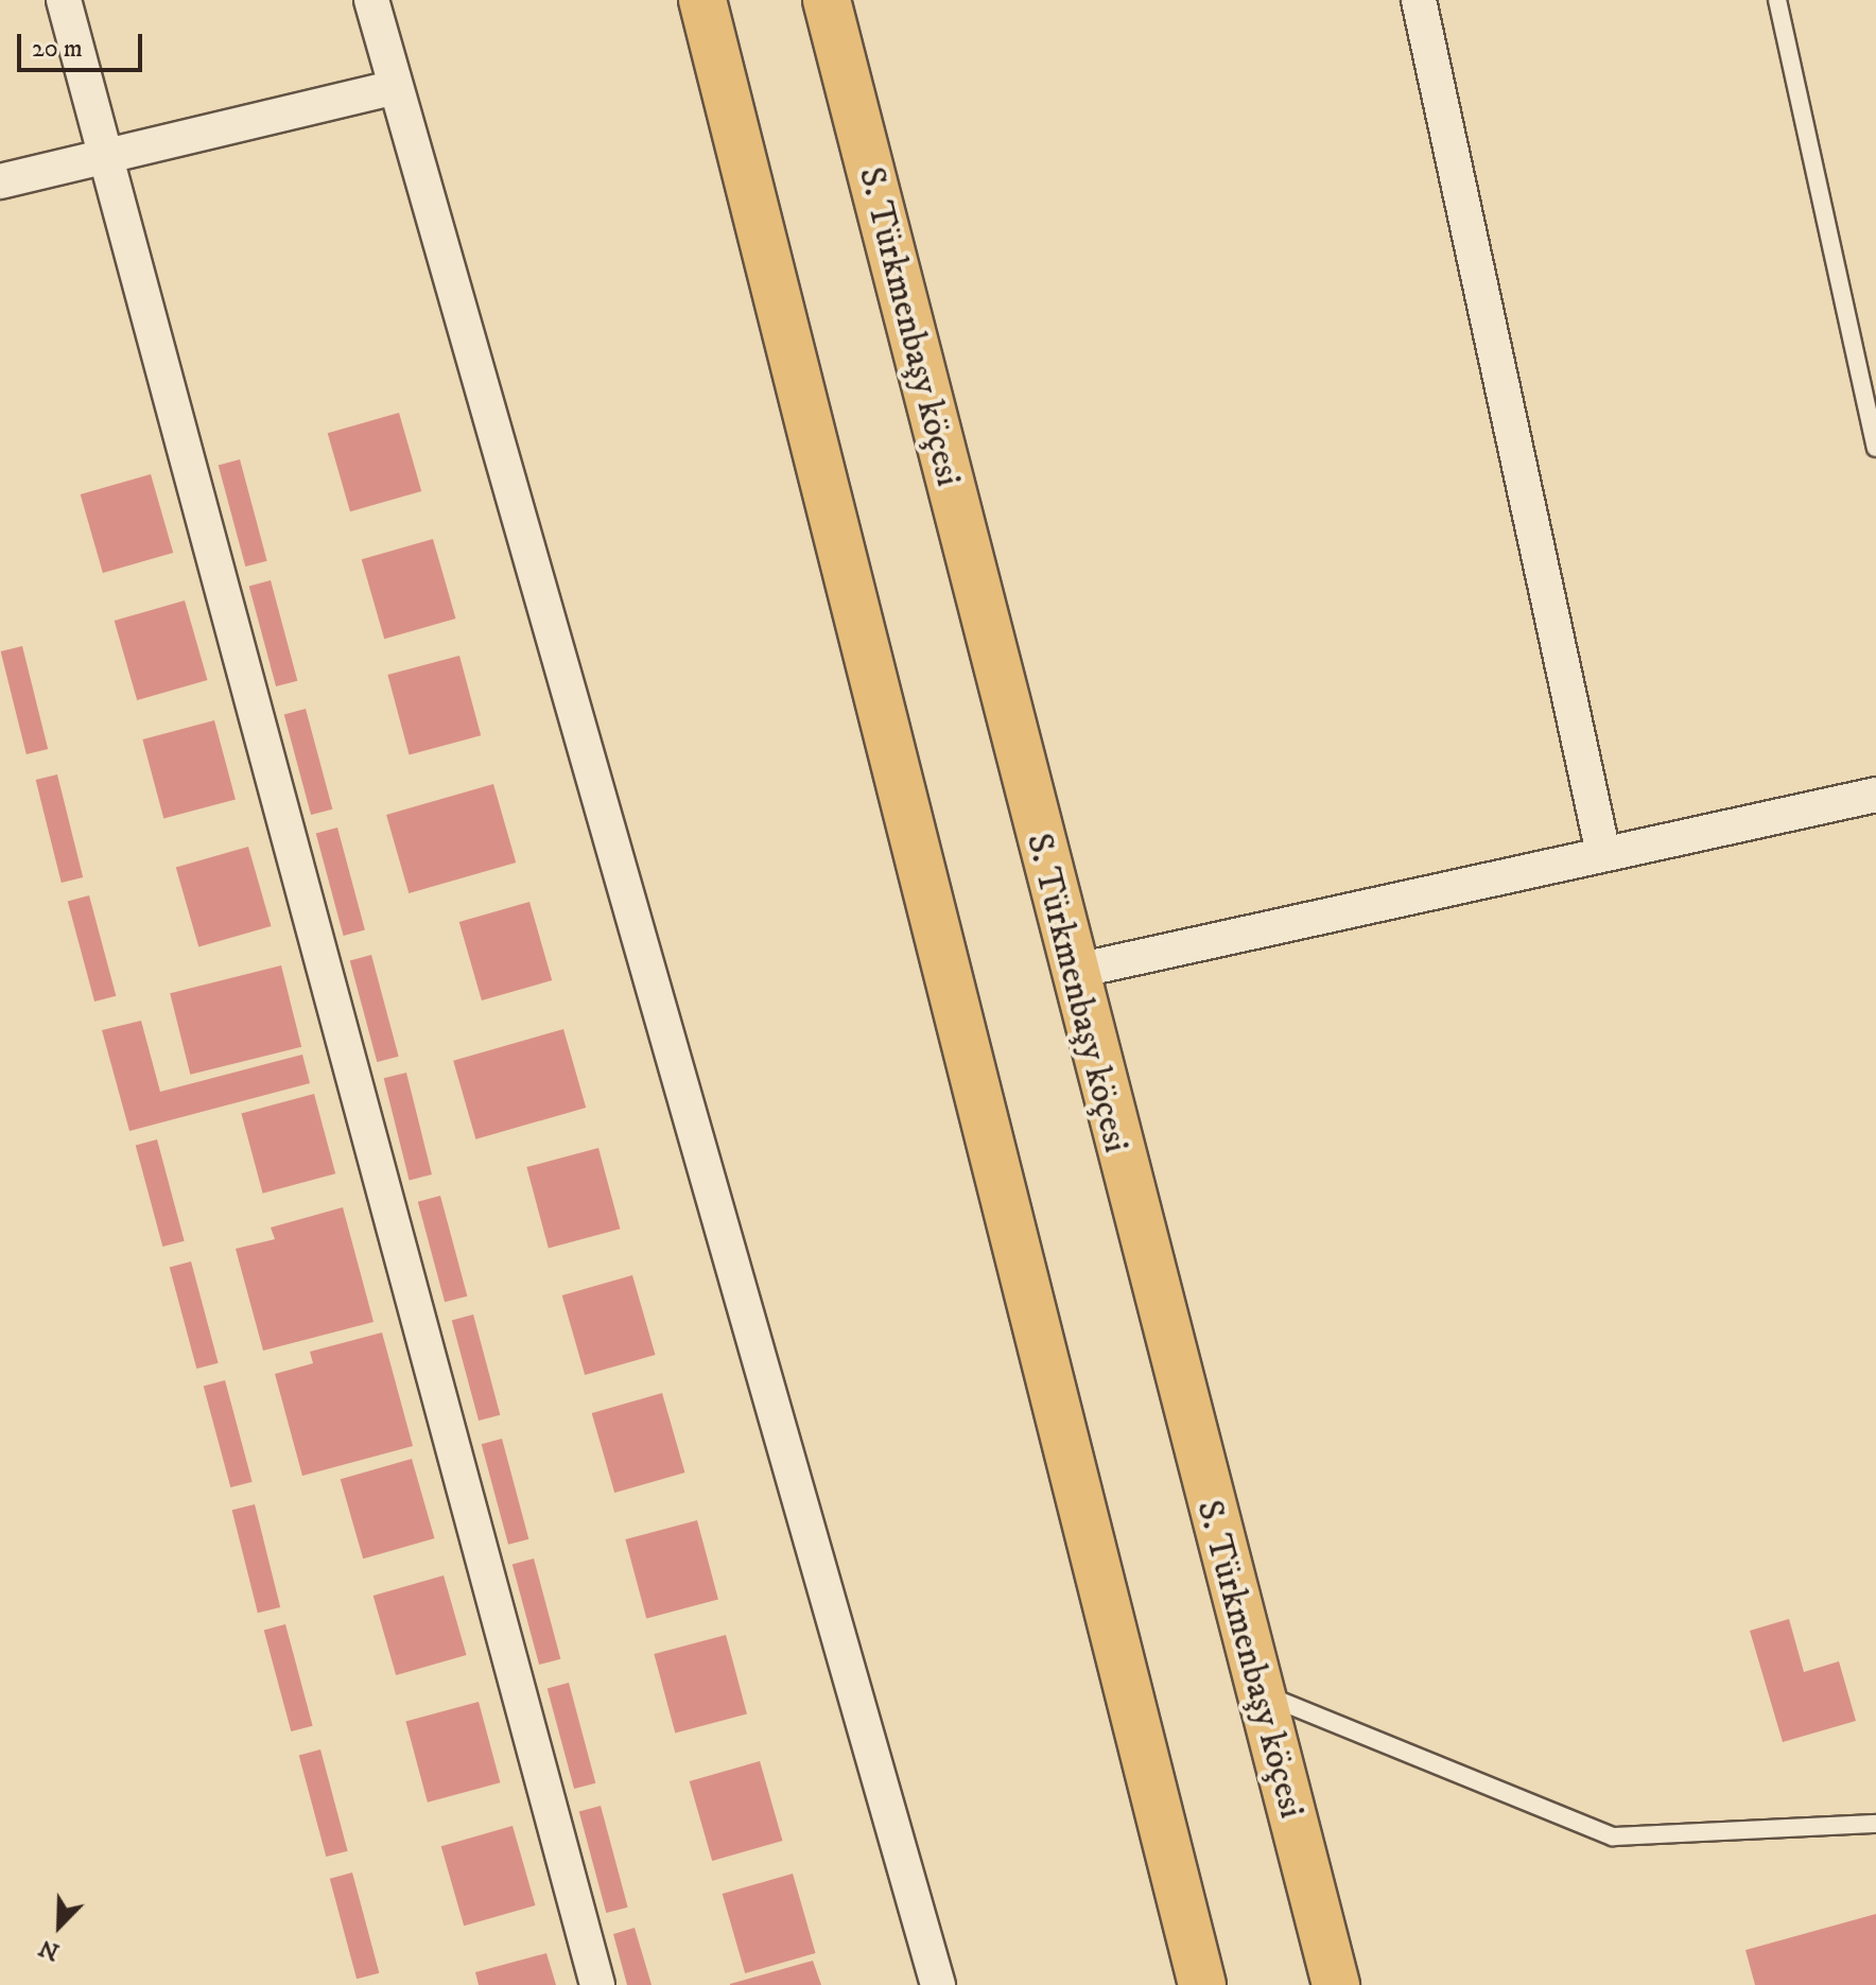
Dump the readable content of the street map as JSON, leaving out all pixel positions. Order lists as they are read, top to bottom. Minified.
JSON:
{"streets":{"highway":["S. Türkmenbaşy köçesi"]},"scale_bar":"20 m","north":"bottom left"}
